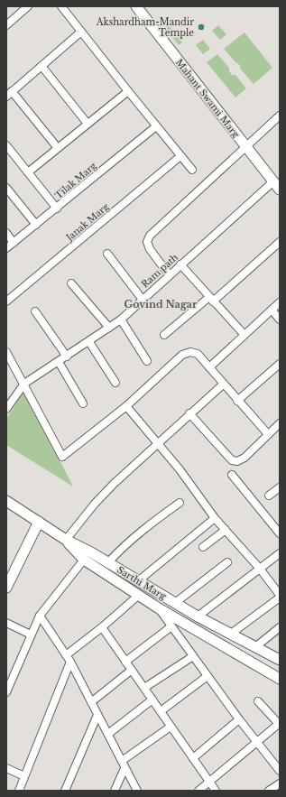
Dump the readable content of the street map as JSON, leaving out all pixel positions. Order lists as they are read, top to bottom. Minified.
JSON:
{"streets":{"street":["Mahant Swami Marg","Tilak Marg","Janak Marg","Ram path","Sarthi Marg"]},"crossings":[["Mahant Swami Marg","Ram path"]],"districts":["Govind Nagar"],"places":["Akshardham-Mandir Temple"]}
